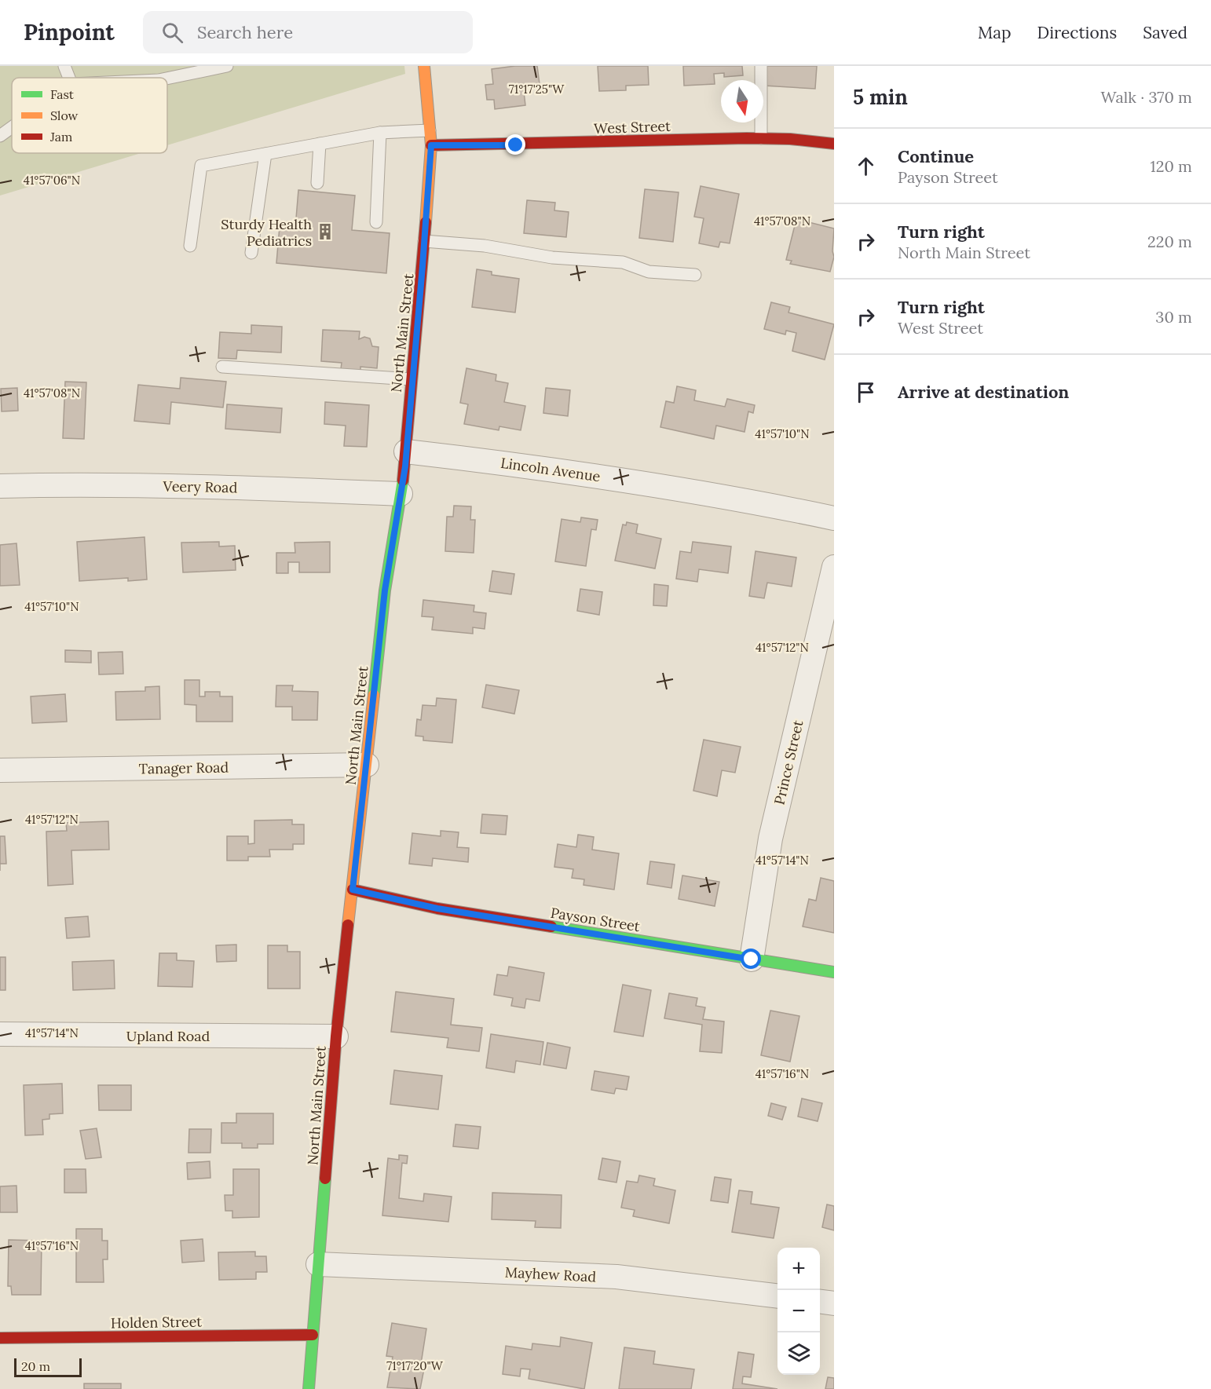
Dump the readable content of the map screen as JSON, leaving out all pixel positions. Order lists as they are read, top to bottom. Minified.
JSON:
{"streets":{"main road":["West Street","North Main Street","Payson Street","Holden Street"],"street":["Lincoln Avenue","Veery Road","Prince Street","Tanager Road","Upland Road","Mayhew Road"]},"crossings":[["West Street","North Main Street"],["North Main Street","Lincoln Avenue"],["North Main Street","Veery Road"],["North Main Street","Tanager Road"],["North Main Street","Payson Street"],["North Main Street","Upland Road"],["North Main Street","Mayhew Road"],["North Main Street","Holden Street"],["Prince Street","Payson Street"]],"places":{"building":["Sturdy Health Pediatrics"]},"legend":["Fast","Slow","Jam"],"scale_bar":"20 m","north":"bottom","page":{"header":"Pinpoint","search":"Search here","nav":["Map","Directions","Saved"],"heading":["5 min","Walk · 370 m"],"list":[["Continue","Payson Street","120 m"],["Turn right","North Main Street","220 m"],["Turn right","West Street","30 m"],"Arrive at destination"],"map_buttons":["+","−"],"scale":"20 m"},"coordinates":["71°17'25\"W","41°57'06\"N","41°57'08\"N","41°57'10\"N","41°57'12\"N","41°57'14\"N","41°57'16\"N","71°17'20\"W"]}
